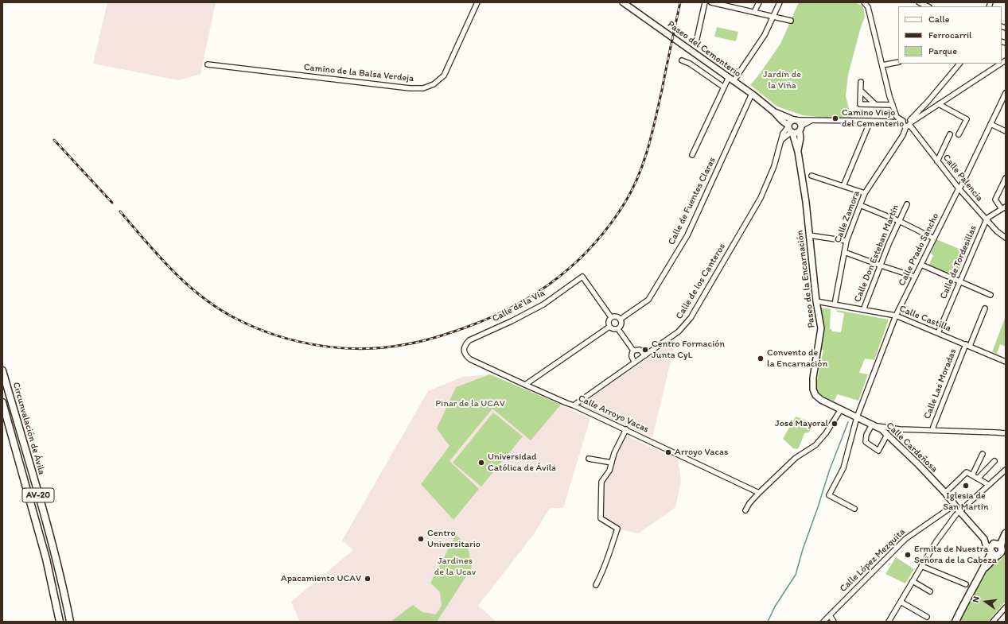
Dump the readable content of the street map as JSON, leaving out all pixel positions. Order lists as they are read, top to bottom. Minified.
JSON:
{"streets":{"highway":["Circunvalación de Ávila","AV-20"],"main road":["Paseo del Cementerio","Paseo de la Encarnación","Calle Cardeñosa"],"street":["Camino de la Balsa Verdeja","Calle Palencia","Calle de Fuentes Claras","Calle Zamora","Calle Prado Sancho","Calle Don Esteban Martín","Calle de Tordesillas","Calle de los Canteros","Calle de la Vía","Calle Castilla","Calle Las Moradas","Calle Arroyo Vacas","Calle López Mezquita"]},"crossings":[["Paseo del Cementerio","Calle Palencia"],["Paseo del Cementerio","Calle de Fuentes Claras"],["Paseo del Cementerio","Calle Zamora"],["Paseo del Cementerio","Paseo de la Encarnación"],["Paseo del Cementerio","Calle de los Canteros"],["Calle Palencia","Calle Zamora"],["Calle Palencia","Calle Prado Sancho"],["Calle Palencia","Calle de Tordesillas"],["Calle de Fuentes Claras","Calle de la Vía"],["Calle Zamora","Calle Castilla"],["Calle Prado Sancho","Paseo de la Encarnación"],["Calle Prado Sancho","Calle Castilla"],["Calle Prado Sancho","Calle Cardeñosa"],["Calle Don Esteban Martín","Calle Castilla"],["Calle de Tordesillas","Calle Castilla"],["Paseo de la Encarnación","Calle de los Canteros"],["Paseo de la Encarnación","Calle Castilla"],["Paseo de la Encarnación","Calle Cardeñosa"],["Calle de los Canteros","Calle Arroyo Vacas"],["Calle de la Vía","Calle Arroyo Vacas"],["Calle Castilla","Calle Las Moradas"],["Calle Cardeñosa","Calle López Mezquita"]],"parks":["Jardín de la Viña","Pinar de la UCAV","Jardines de la Ucav"],"places":["Camino Viejo del Cementerio","Centro Formación Junta CyL","Convento de la Encarnación","José Mayoral","Arroyo Vacas","Universidad Católica de Ávila","Iglesia de San Martín","Centro Universitario","Ermita de Nuestra Señora de la Cabeza","Apacamiento UCAV"],"legend":["Calle","Ferrocarril","Parque"],"north":"left"}
